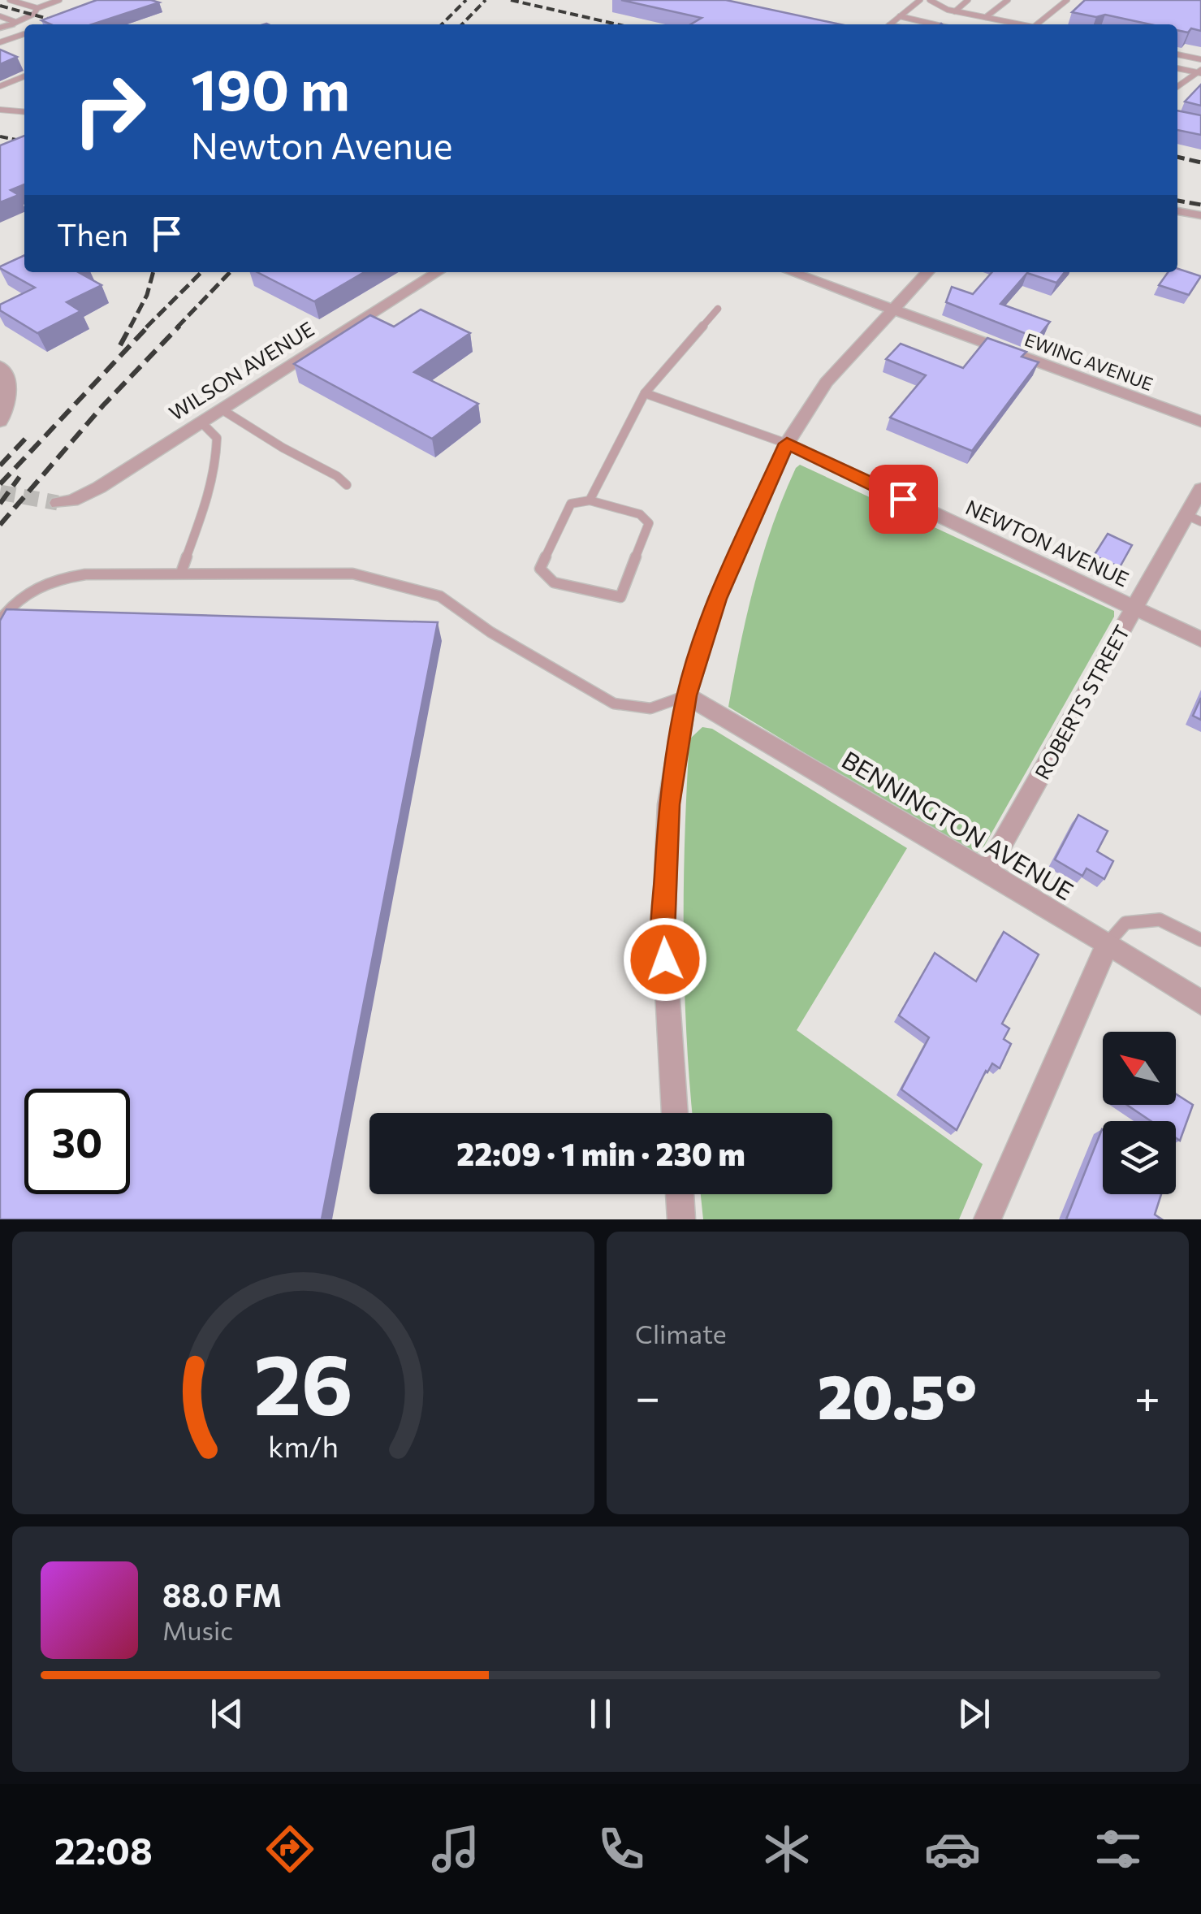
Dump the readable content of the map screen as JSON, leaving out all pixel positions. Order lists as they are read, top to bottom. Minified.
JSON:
{"streets":{"street":["EWING AVENUE","WILSON AVENUE","NEWTON AVENUE","ROBERTS STREET","BENNINGTON AVENUE"]},"crossings":[["NEWTON AVENUE","ROBERTS STREET"],["ROBERTS STREET","BENNINGTON AVENUE"]],"north":"top left","page":{"turn":["190 m","Newton Avenue"],"then":"Then","limit":"30","trip":"22:09 · 1 min · 230 m","tile":"Climate","heat":["−","20.5°","+"],"song":["88.0 FM","Music"],"tabs":"22:08","gauge":["26","km/h"]}}
